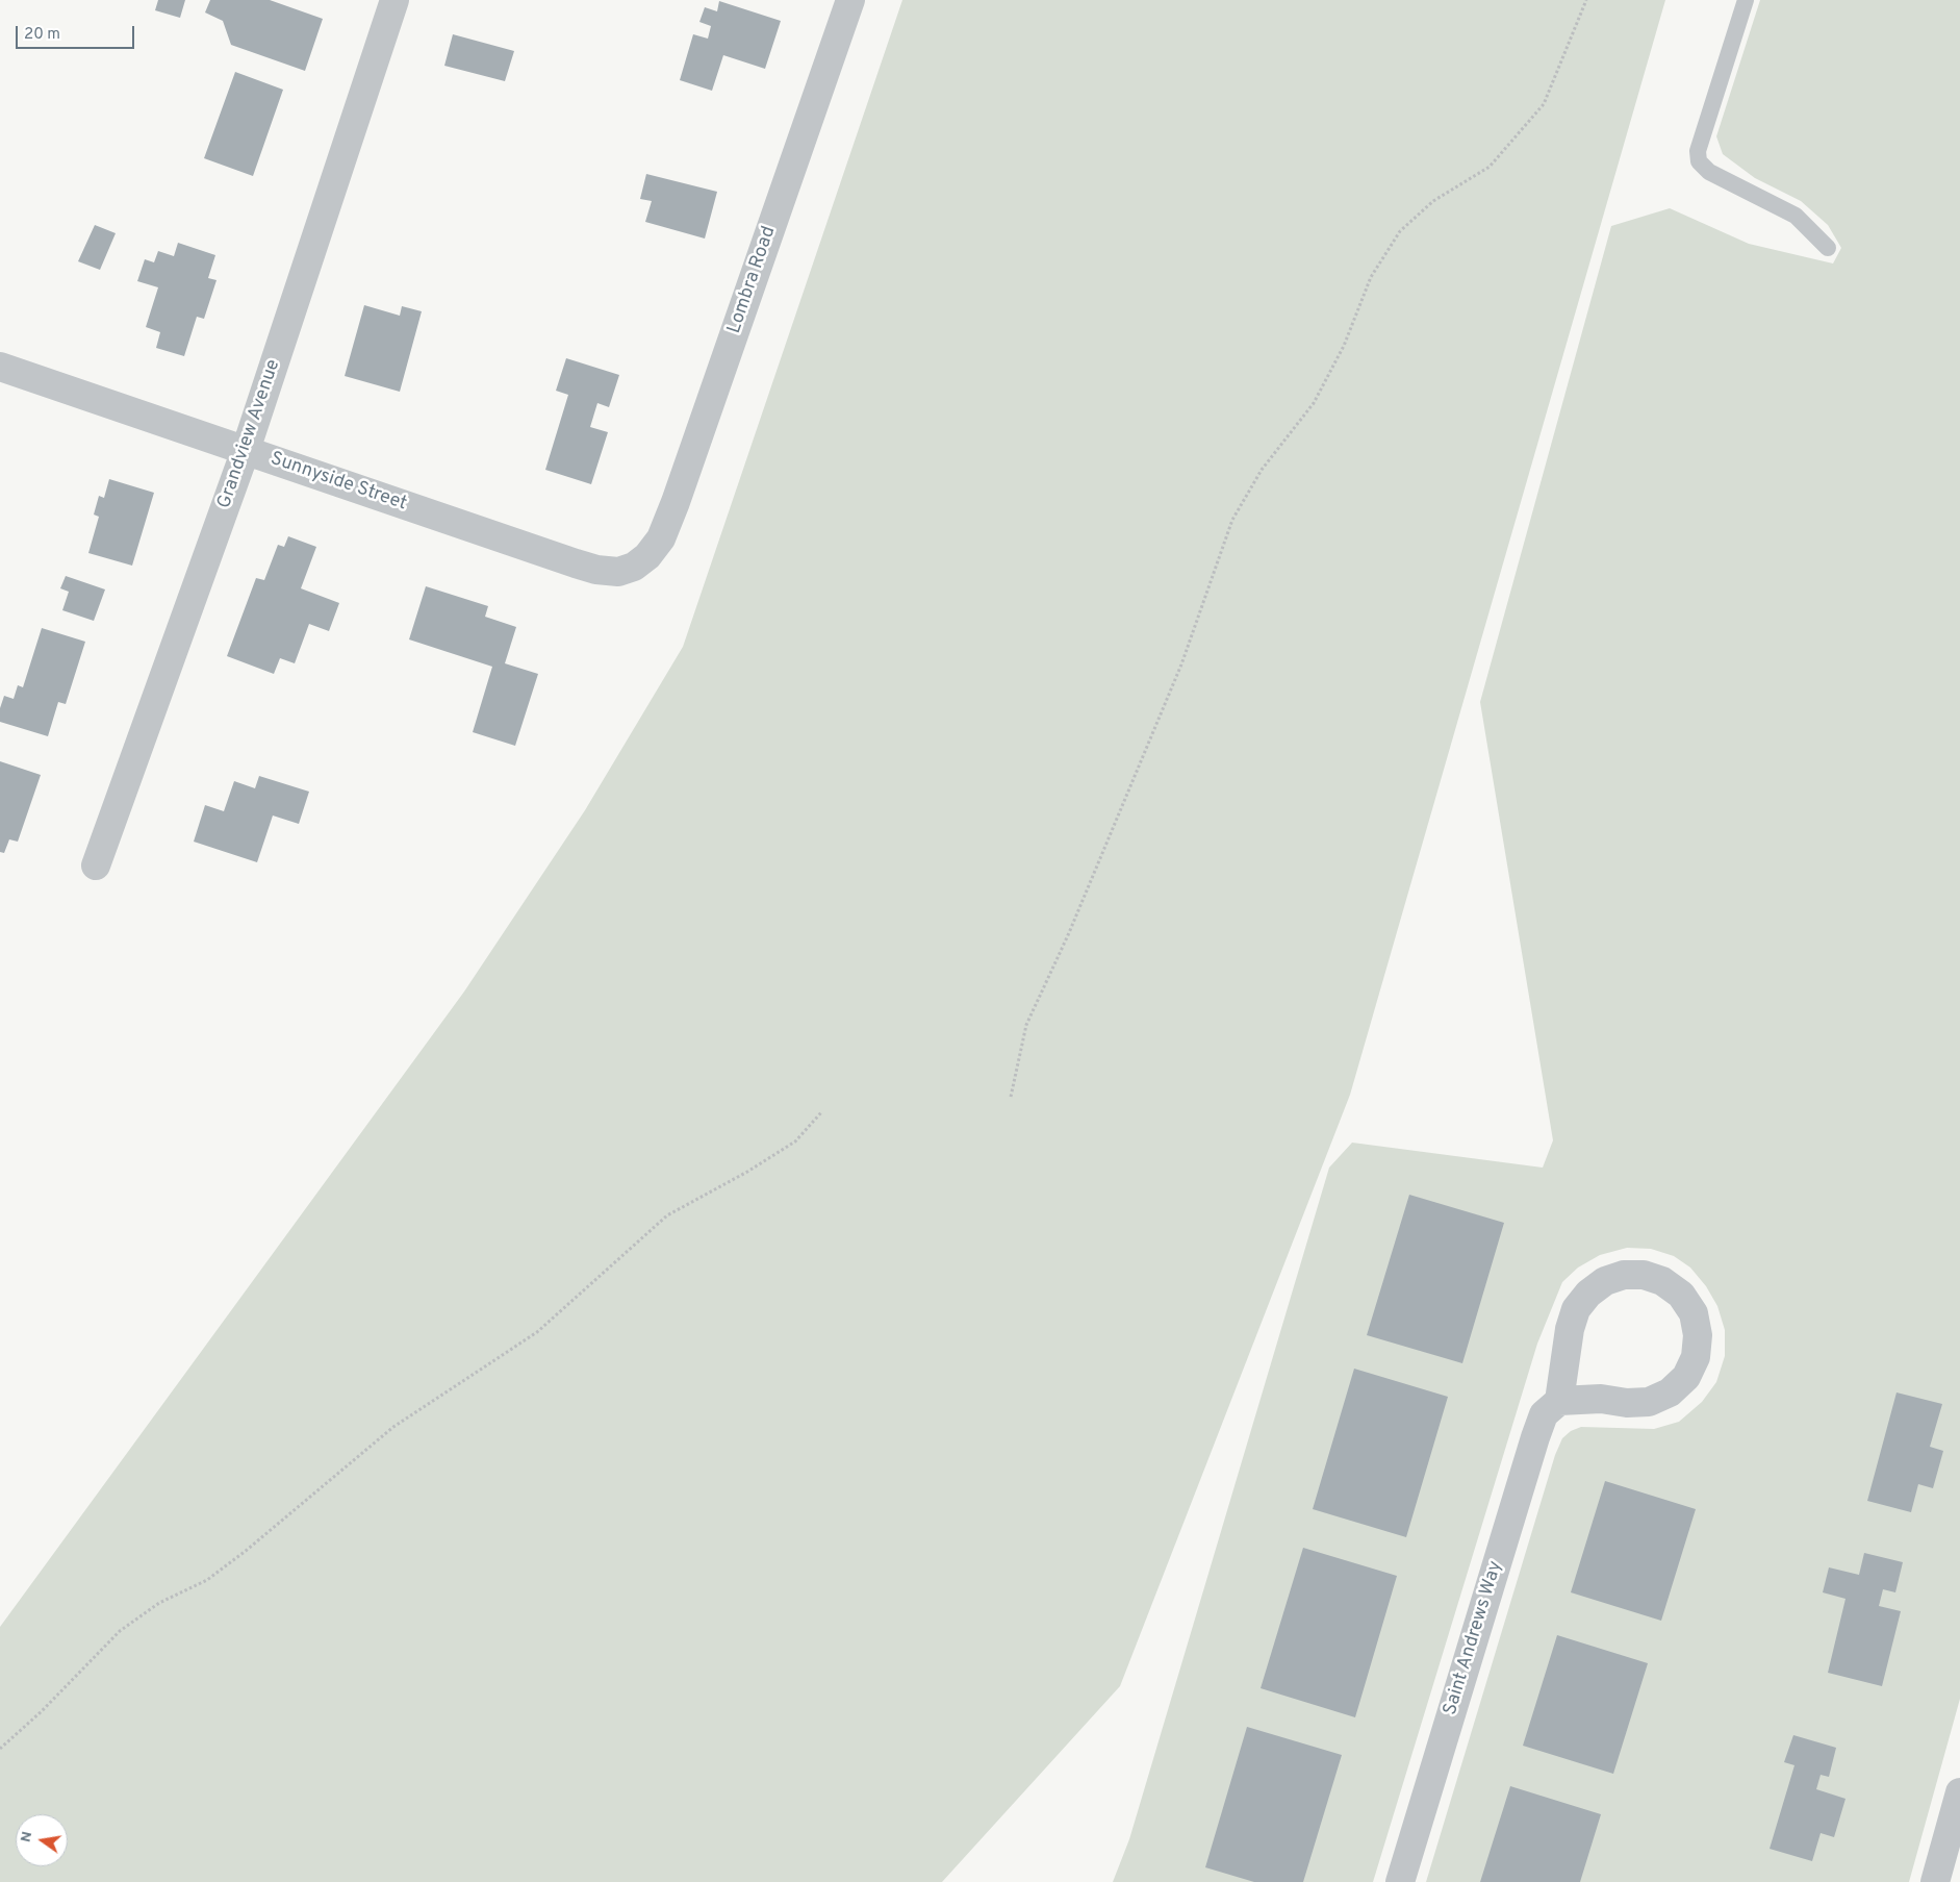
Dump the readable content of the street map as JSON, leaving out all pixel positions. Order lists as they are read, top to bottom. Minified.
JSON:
{"streets":{"street":["Lombra Road","Grandview Avenue","Sunnyside Street","Saint Andrews Way"]},"crossings":[["Lombra Road","Sunnyside Street"],["Grandview Avenue","Sunnyside Street"]],"scale_bar":"20 m","north":"left"}
